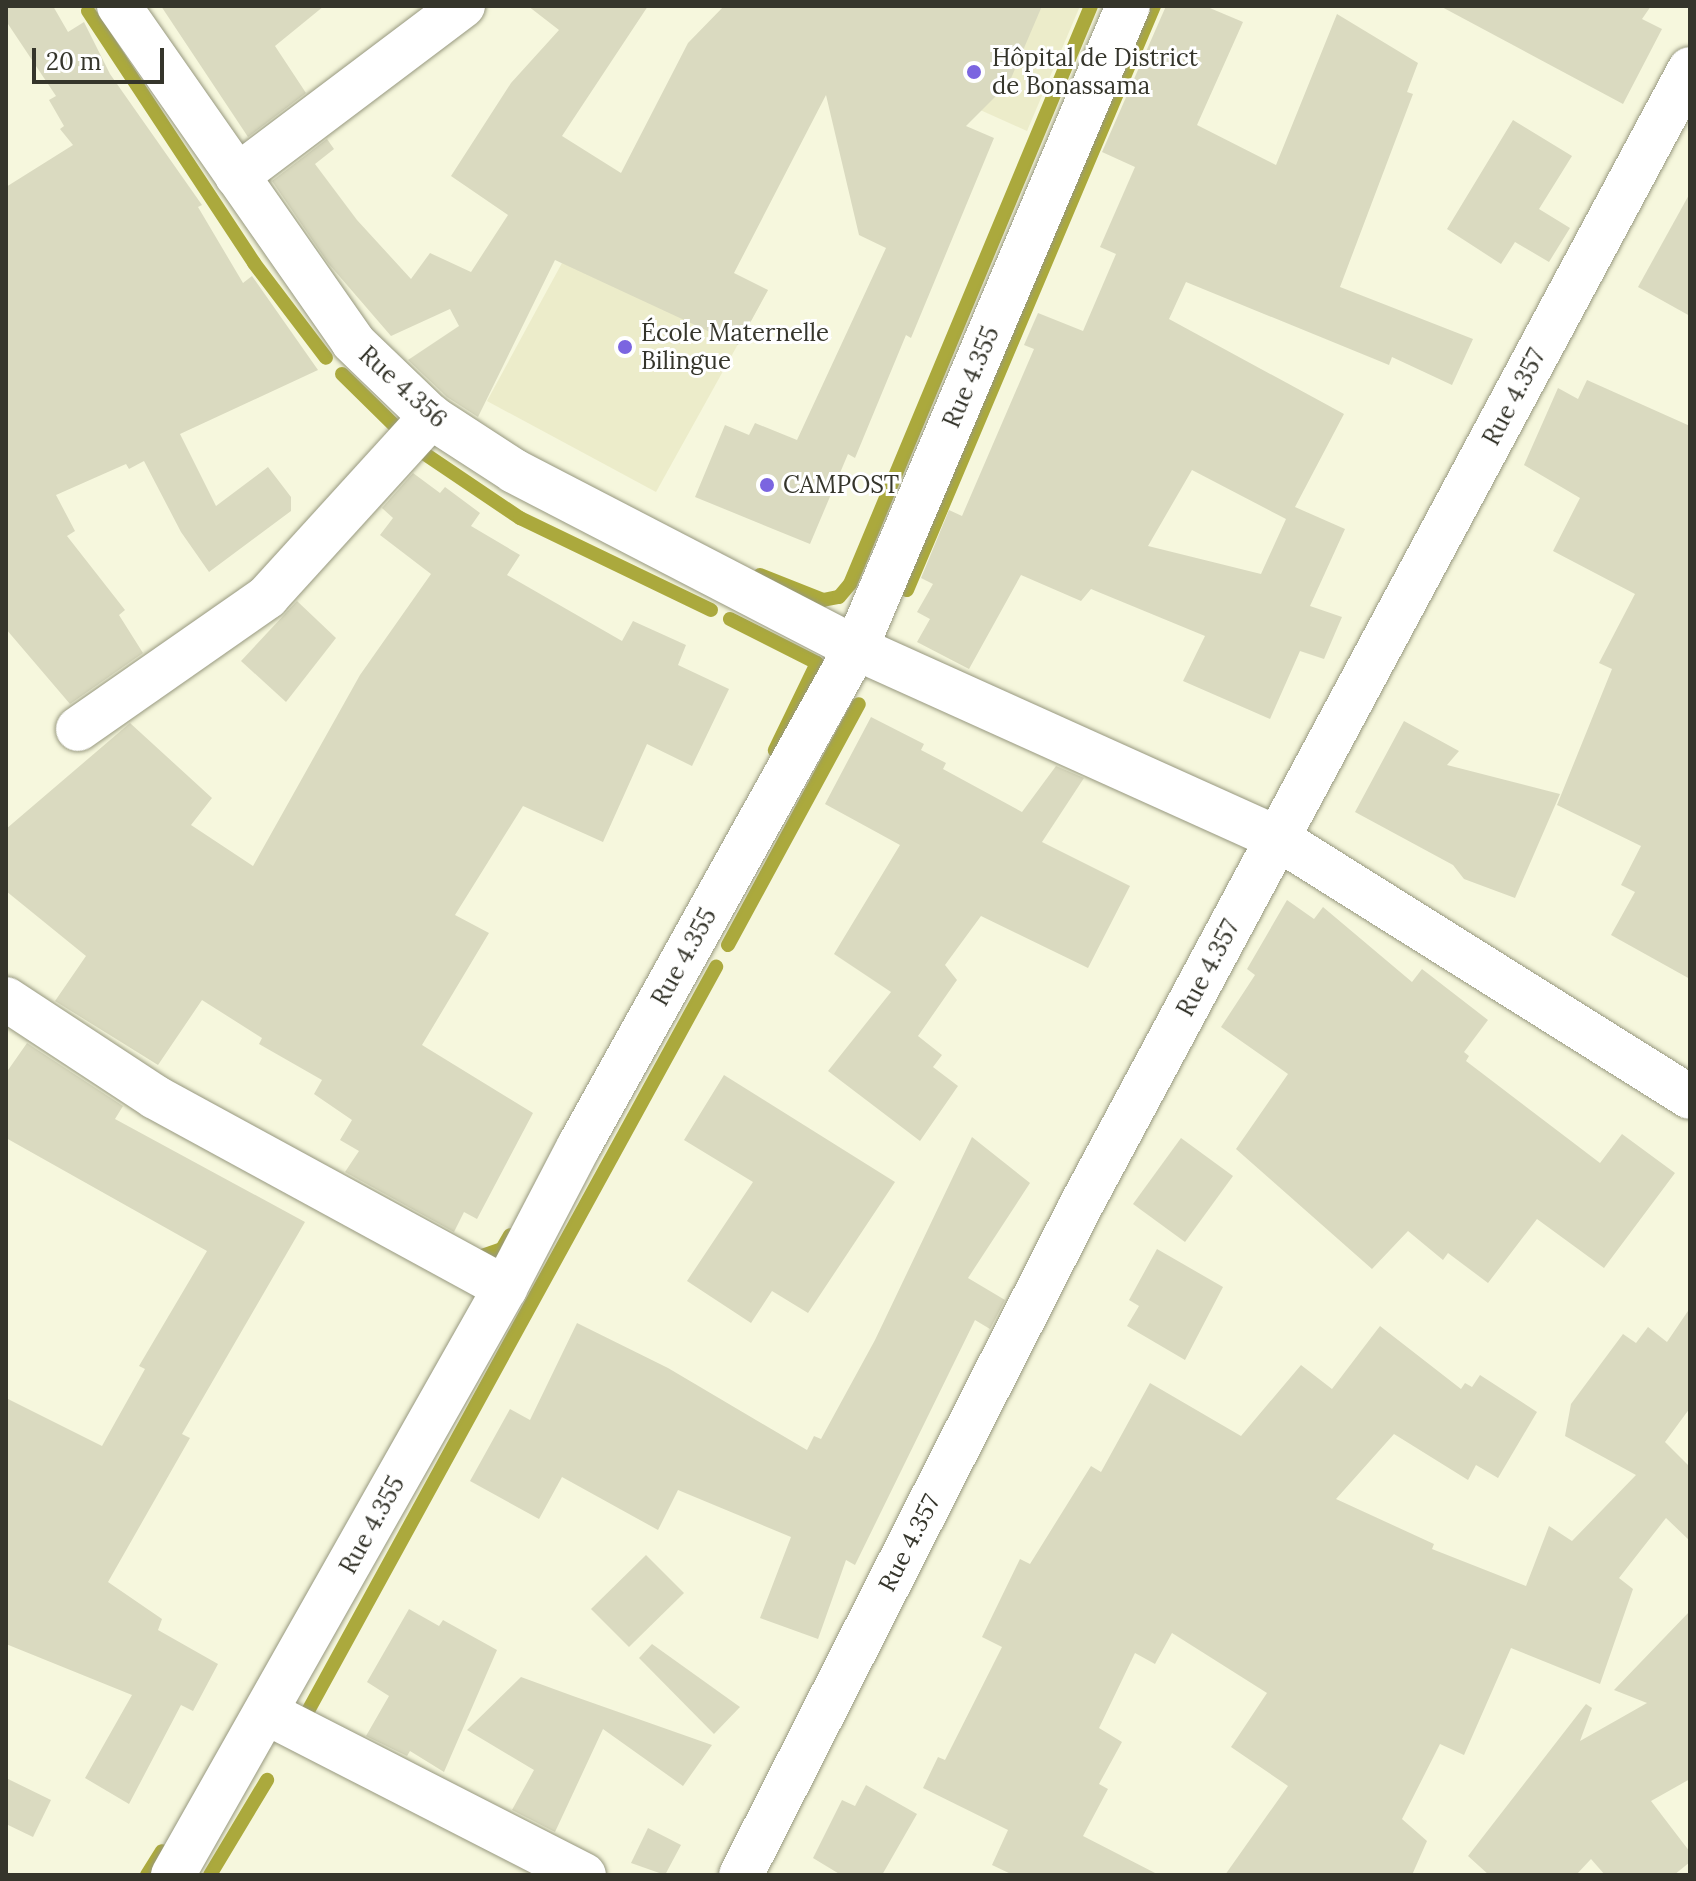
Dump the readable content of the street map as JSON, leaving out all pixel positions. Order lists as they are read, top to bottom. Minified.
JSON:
{"streets":{"street":["Rue 4.355","Rue 4.356","Rue 4.357"]},"crossings":[["Rue 4.355","Rue 4.356"],["Rue 4.356","Rue 4.357"]],"places":["Hôpital de District de Bonassama","École Maternelle Bilingue","CAMPOST"],"scale_bar":"20 m"}
